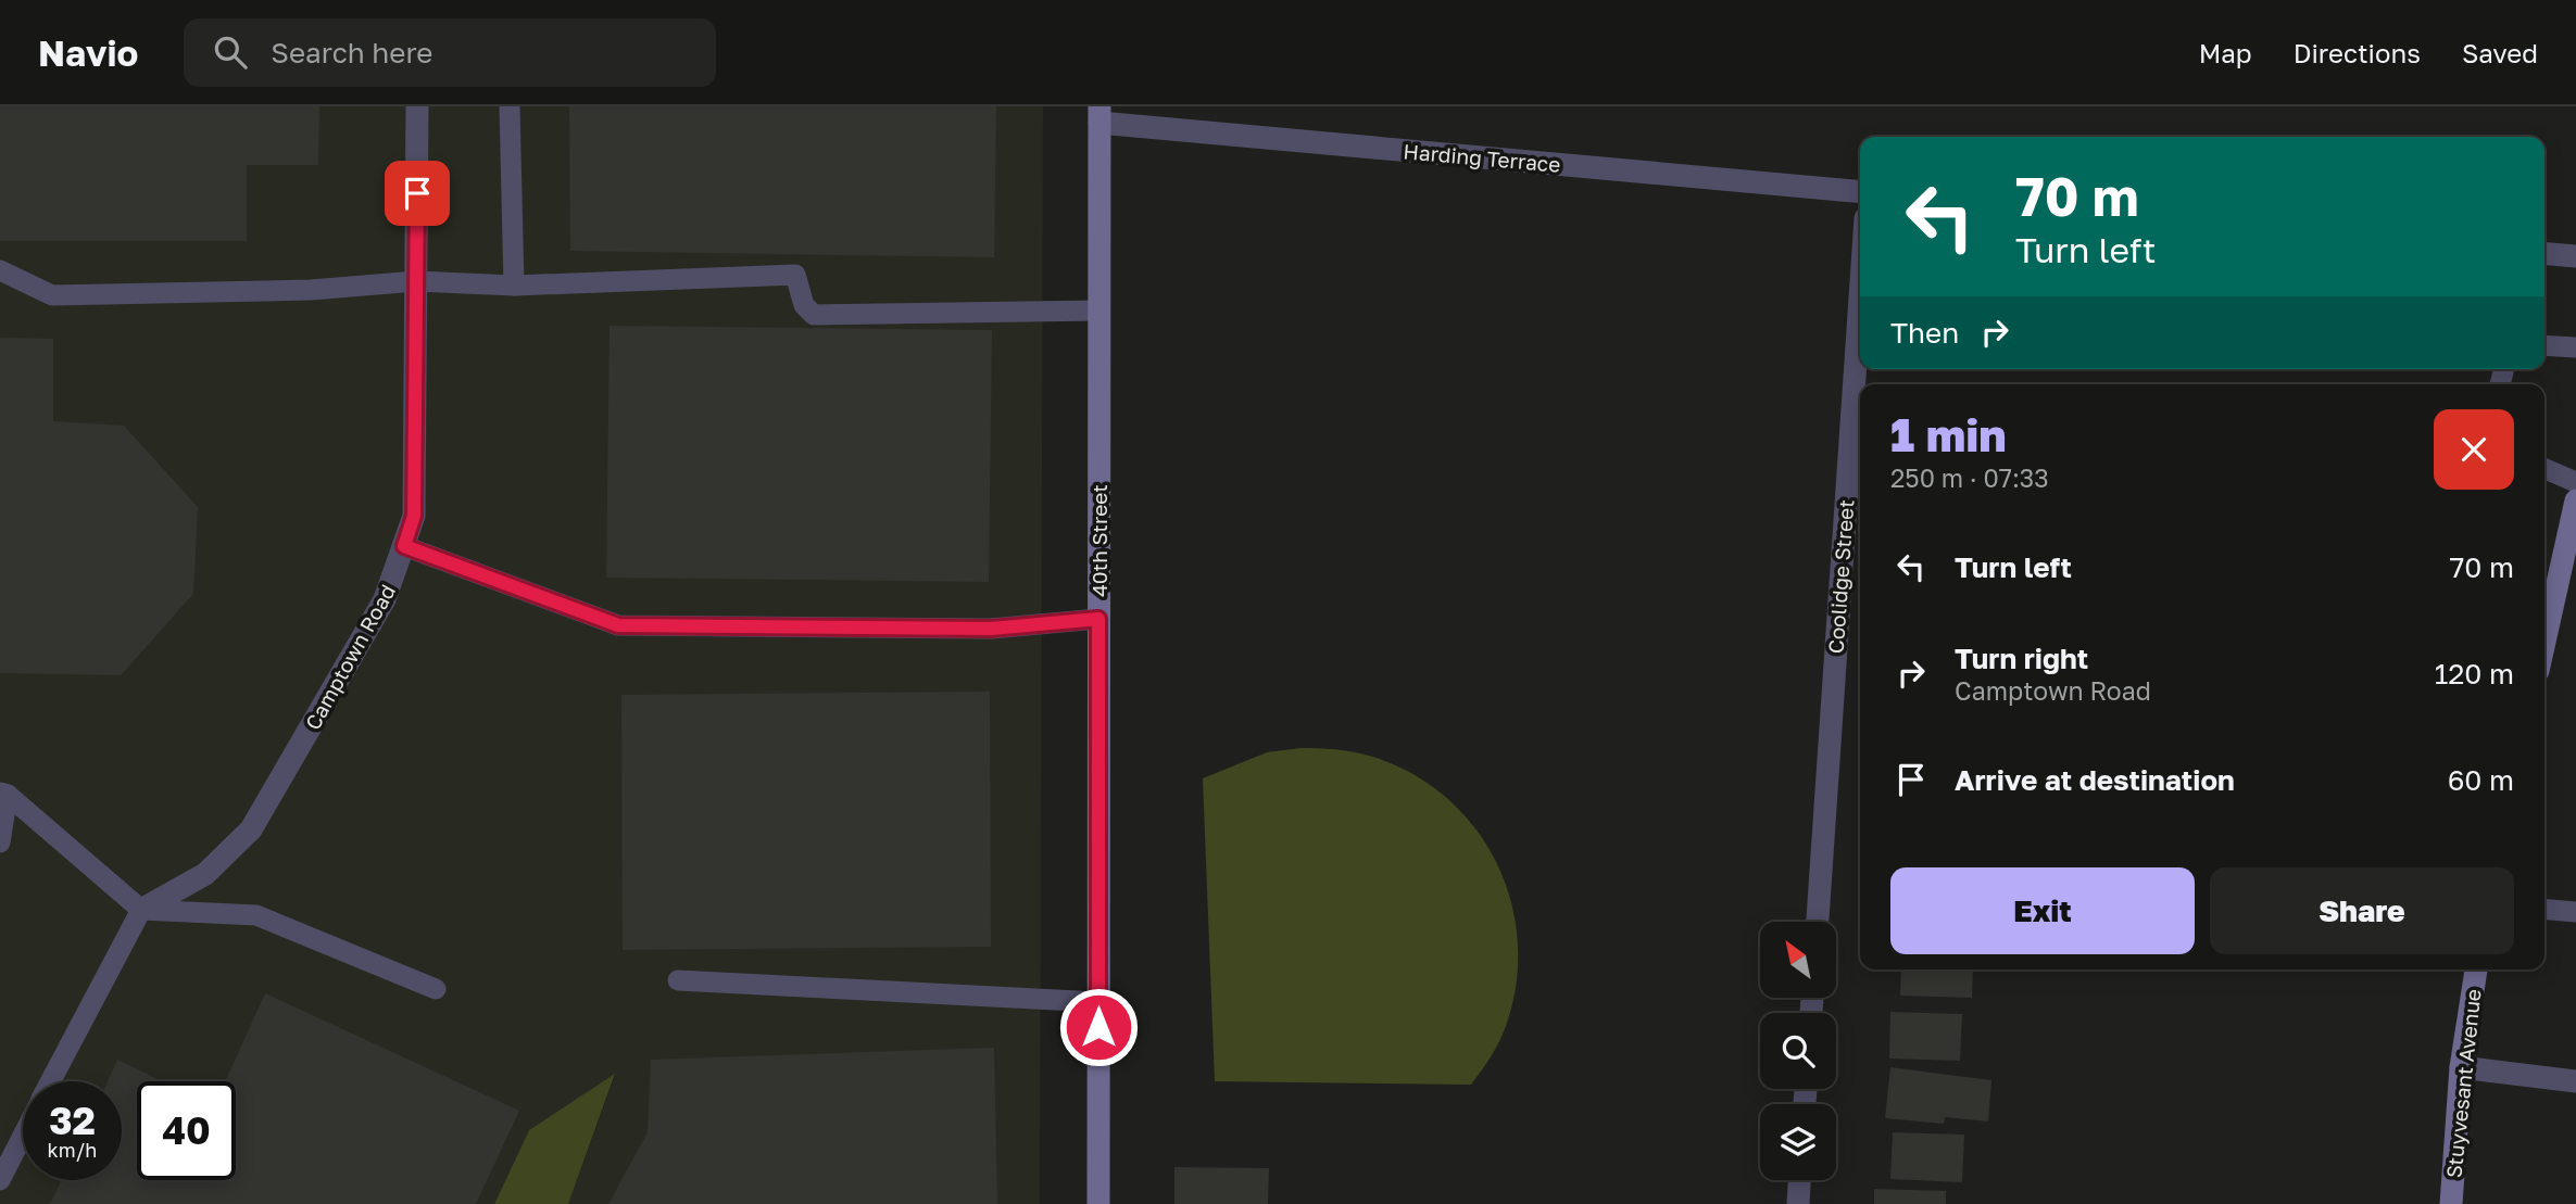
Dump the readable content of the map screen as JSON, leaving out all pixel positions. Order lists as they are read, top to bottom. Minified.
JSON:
{"streets":{"street":["Harding Terrace","40th Street","Coolidge Street","Camptown Road","Stuyvesant Avenue"]},"crossings":[["Harding Terrace","40th Street"]],"north":"top left","page":{"header":"Navio","search":"Search here","nav":["Map","Directions","Saved"],"turn":["70 m","Turn left"],"then":"Then","heading":["1 min","250 m · 07:33"],"list":[{"name":"Turn left","value":"70 m"},{"name":"Turn right","note":"Camptown Road","value":"120 m"},{"name":"Arrive at destination","value":"60 m"}],"buttons":["Exit","Share"],"speed":"32 km/h","limit":"40"}}
